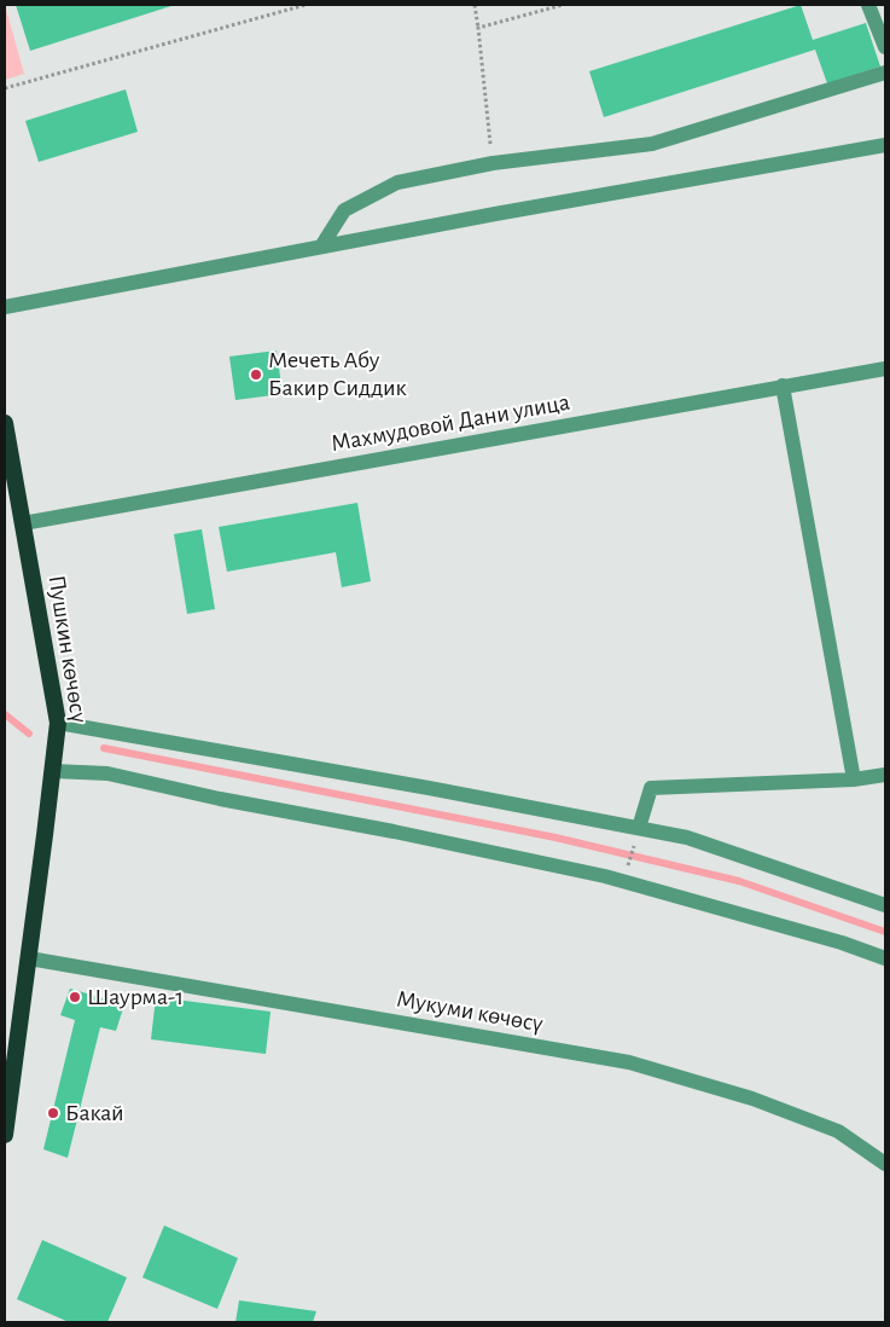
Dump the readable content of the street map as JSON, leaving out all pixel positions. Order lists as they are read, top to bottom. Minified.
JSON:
{"streets":{"highway":["Пушкин көчөсү"],"street":["Махмудовой Дани улица","Мукуми көчөсү"]},"crossings":[["Махмудовой Дани улица","Пушкин көчөсү"],["Пушкин көчөсү","Мукуми көчөсү"]],"places":["Мечеть Абу Бакир Сиддик","Шаурма-1","Бакай"]}
